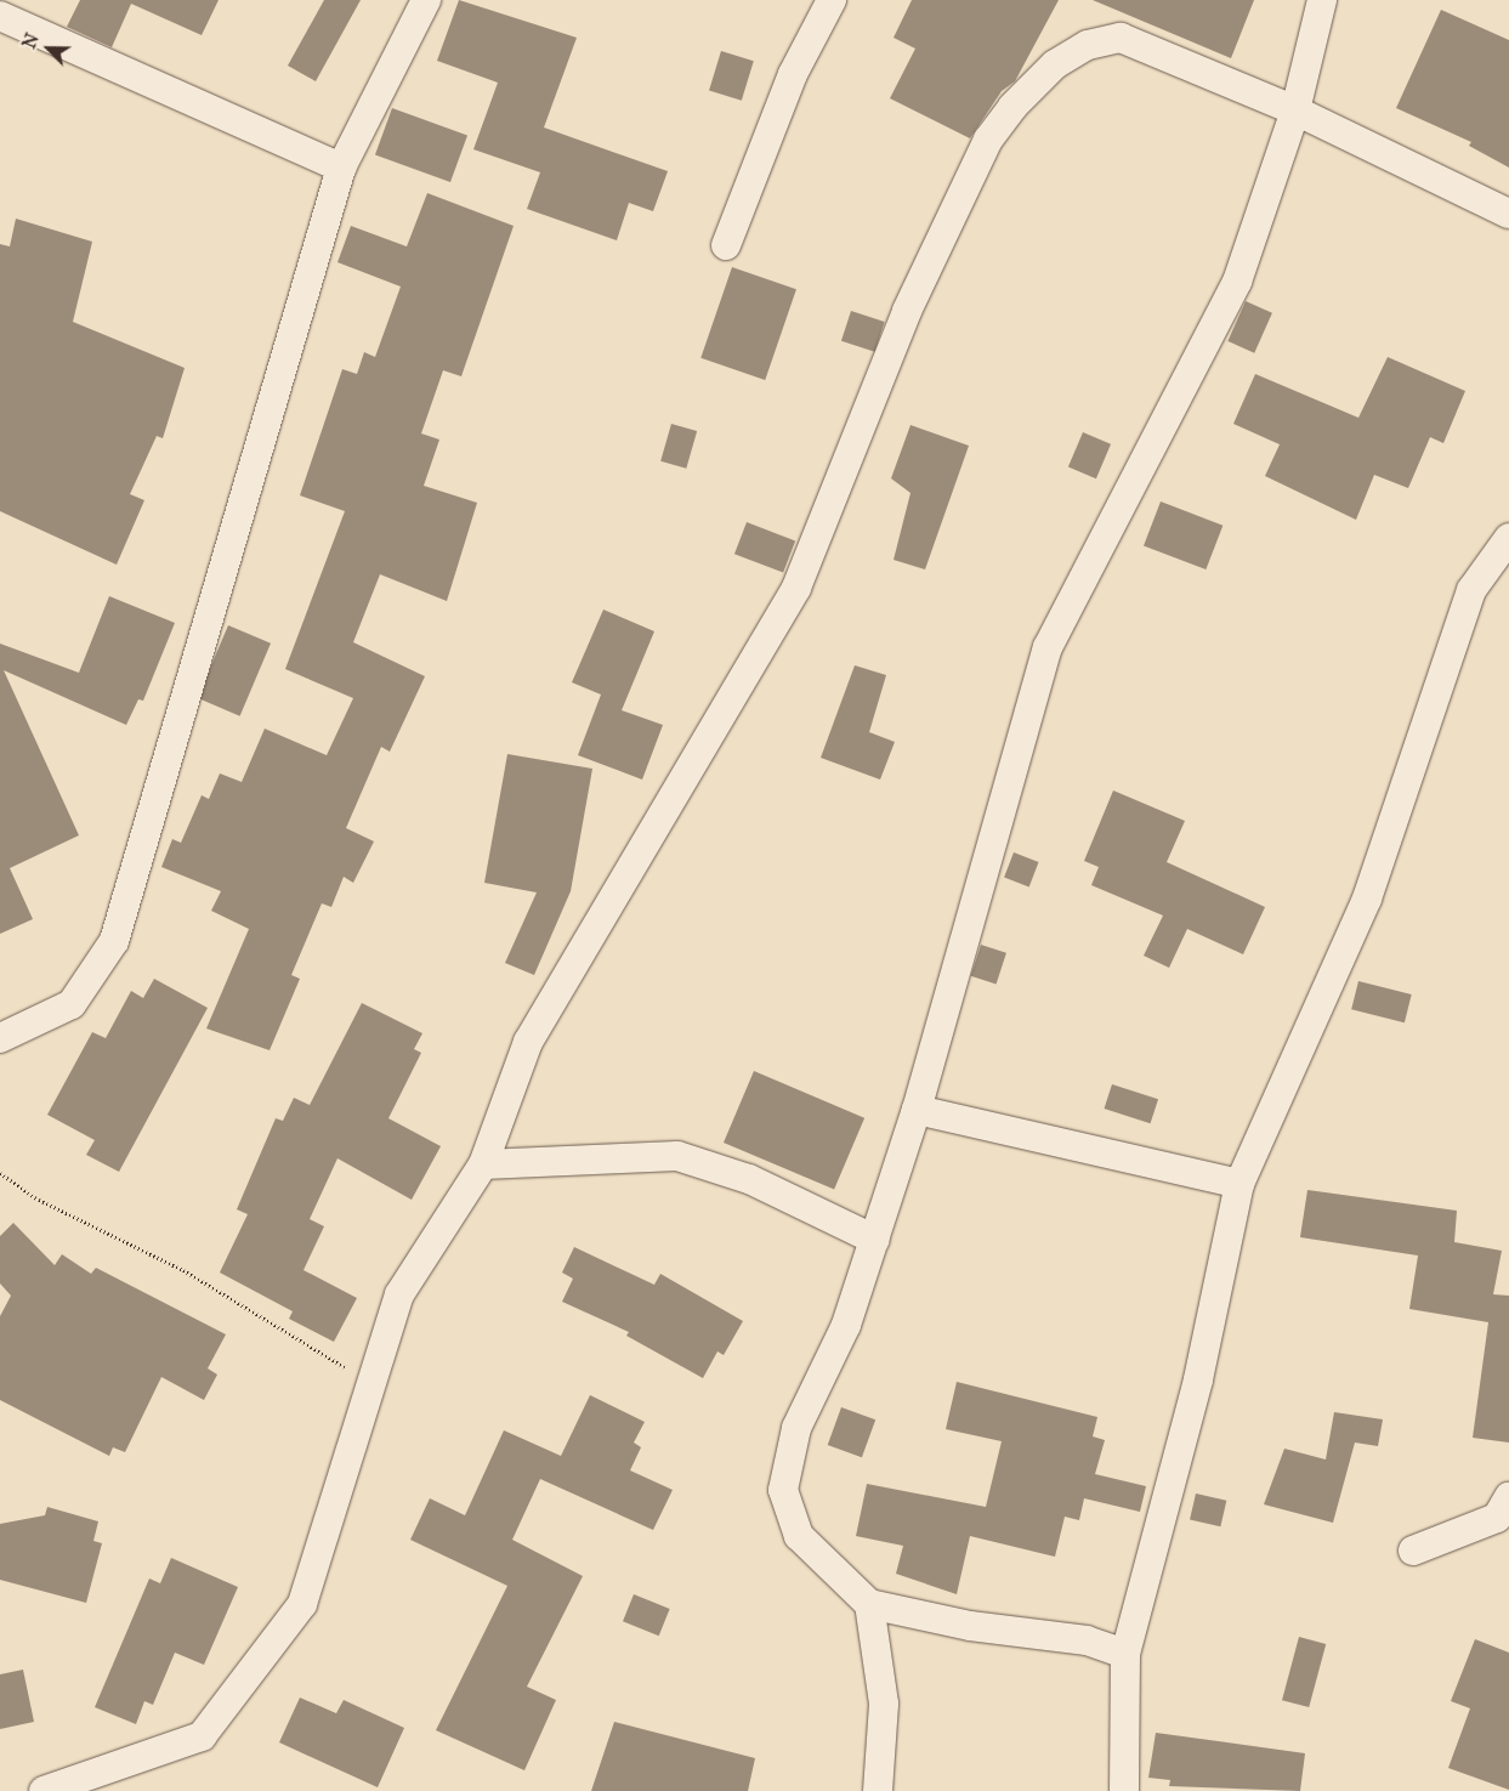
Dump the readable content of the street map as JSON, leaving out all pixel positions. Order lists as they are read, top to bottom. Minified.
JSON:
{"north":"top left"}
